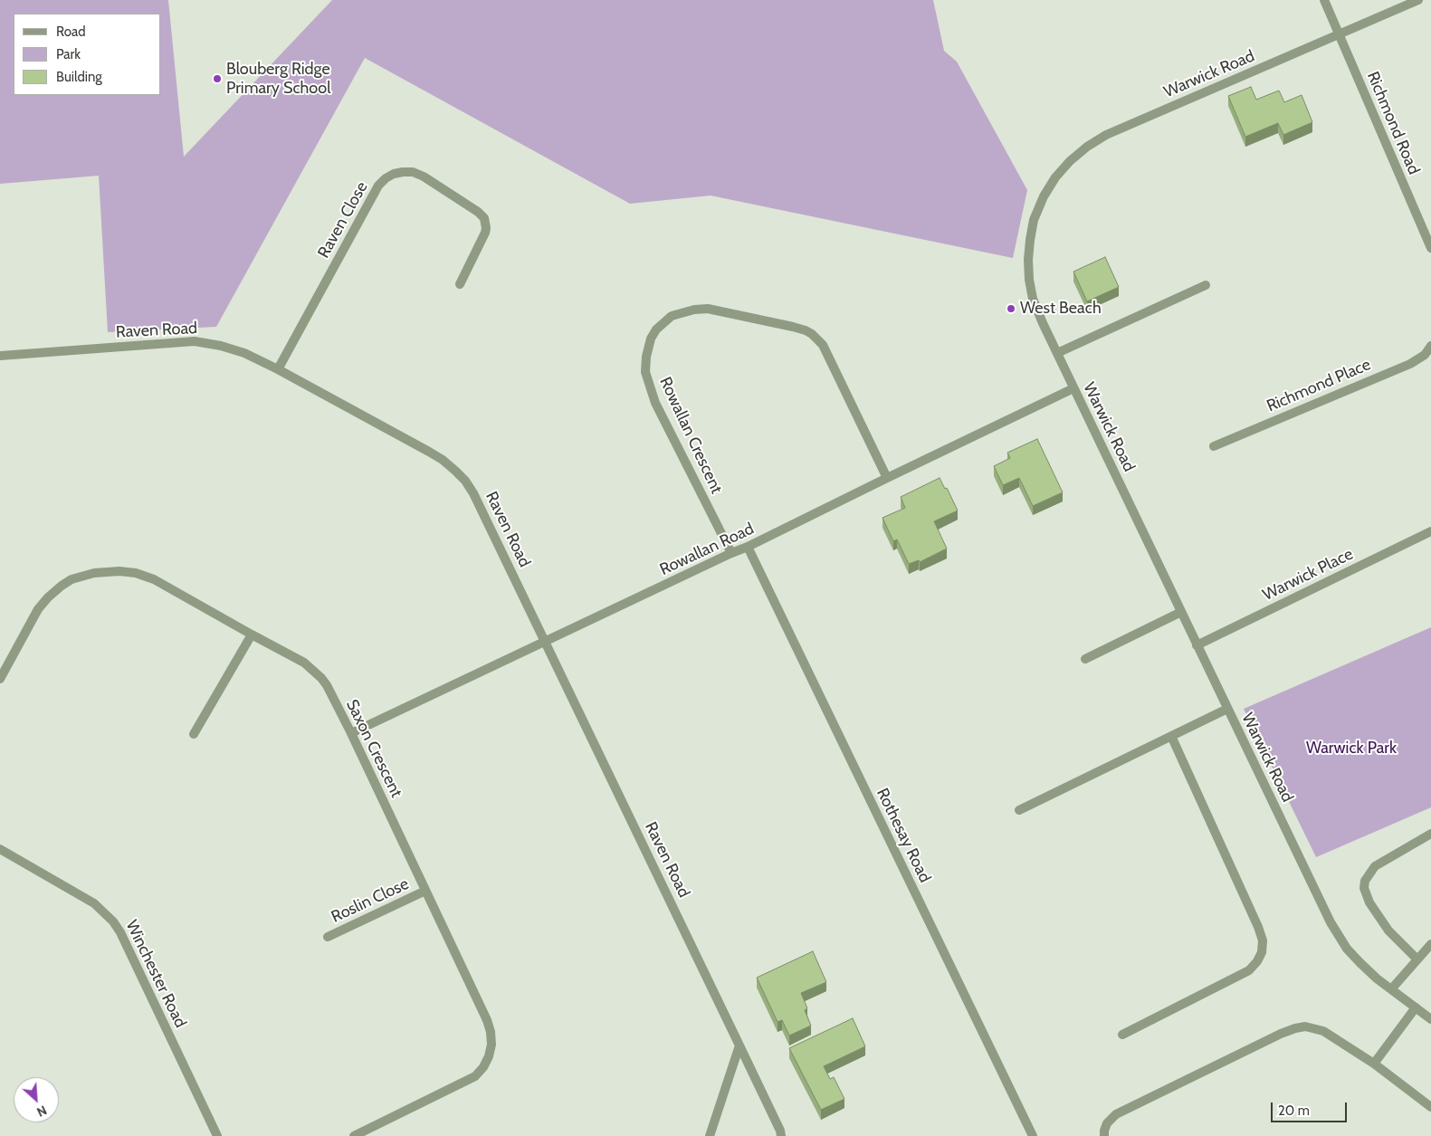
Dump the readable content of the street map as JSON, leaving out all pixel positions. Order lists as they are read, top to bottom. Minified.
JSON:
{"streets":{"street":["Warwick Road","Richmond Road","Raven Close","Raven Road","Richmond Place","Rowallan Crescent","Rowallan Road","Warwick Place","Saxon Crescent","Rothesay Road","Roslin Close","Winchester Road"]},"crossings":[["Warwick Road","Richmond Road"],["Warwick Road","Rowallan Road"],["Warwick Road","Warwick Place"],["Raven Close","Raven Road"],["Raven Road","Rowallan Road"],["Rowallan Crescent","Rowallan Road"],["Rowallan Road","Saxon Crescent"],["Rowallan Road","Rothesay Road"],["Saxon Crescent","Roslin Close"]],"parks":["Warwick Park"],"places":["Blouberg Ridge Primary School","West Beach"],"legend":["Road","Park","Building"],"scale_bar":"20 m","north":"bottom right"}
